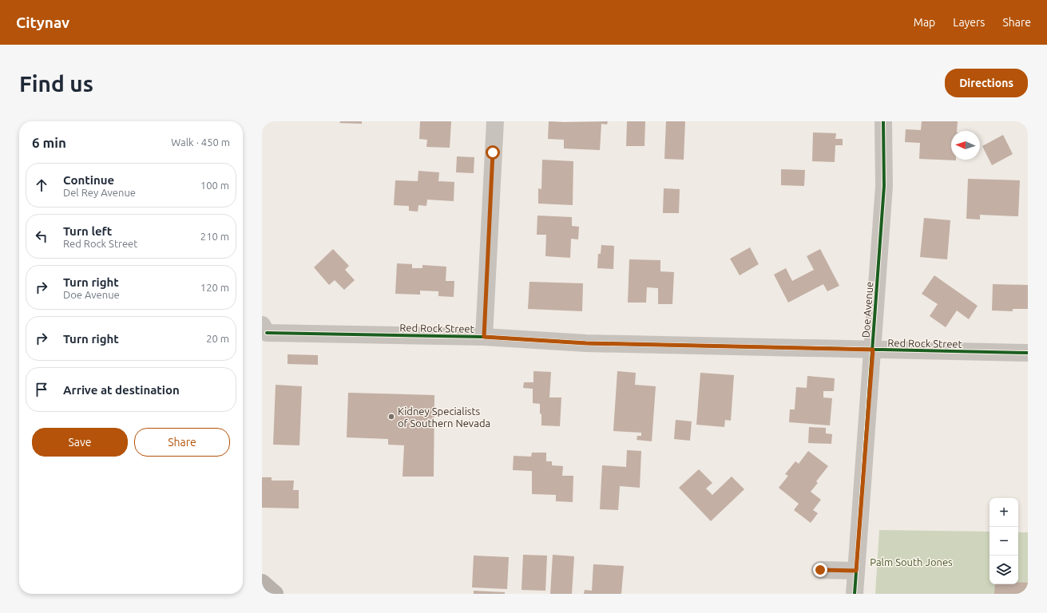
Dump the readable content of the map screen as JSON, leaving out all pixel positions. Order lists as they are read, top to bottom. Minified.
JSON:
{"streets":{"street":["Doe Avenue","Red Rock Street"]},"crossings":[["Doe Avenue","Red Rock Street"]],"parks":["Palm South Jones"],"places":["Kidney Specialists of Southern Nevada"],"north":"left","page":{"header":"Citynav","nav":["Map","Layers","Share"],"buttons":["Directions",["Save","Share"]],"title":"Find us","heading":["6 min","Walk · 450 m"],"list":[["Continue","Del Rey Avenue","100 m"],["Turn left","Red Rock Street","210 m"],["Turn right","Doe Avenue","120 m"],["Turn right","20 m"],"Arrive at destination"],"map_buttons":["+","−"]}}
